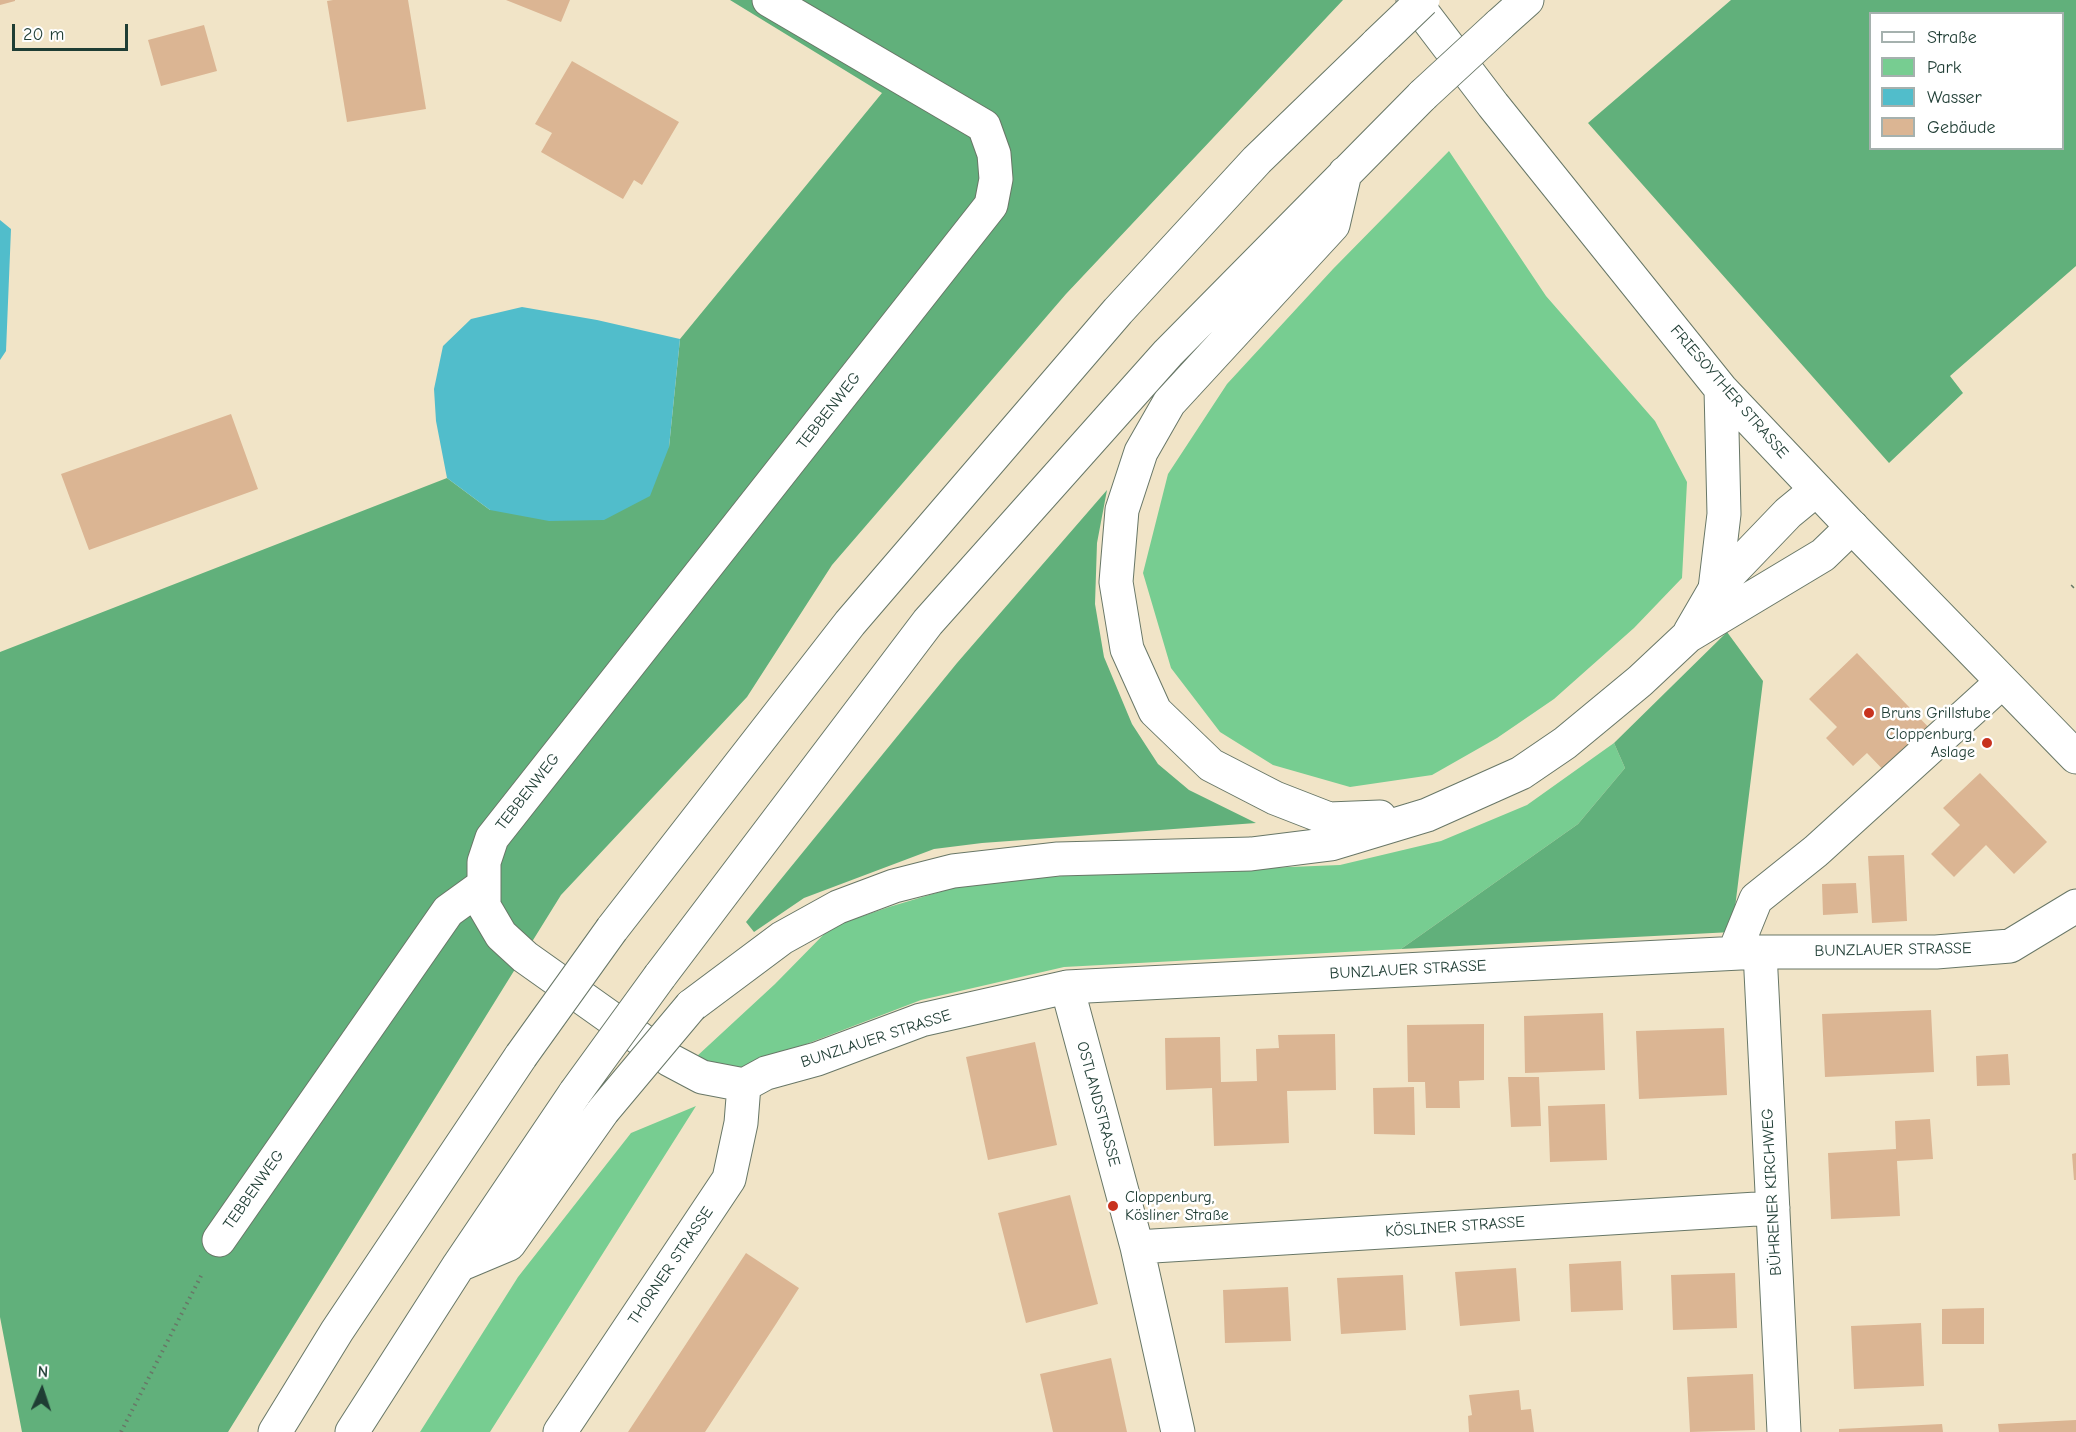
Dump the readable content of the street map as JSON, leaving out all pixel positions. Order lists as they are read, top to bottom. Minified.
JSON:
{"streets":{"main road":["FRIESOYTHER STRASSE","TEBBENWEG","BUNZLAUER STRASSE","OSTLANDSTRASSE","BÜHRENER KIRCHWEG","KÖSLINER STRASSE","THORNER STRASSE"]},"crossings":[["TEBBENWEG","BUNZLAUER STRASSE"],["TEBBENWEG","THORNER STRASSE"],["BUNZLAUER STRASSE","OSTLANDSTRASSE"],["BUNZLAUER STRASSE","BÜHRENER KIRCHWEG"],["BUNZLAUER STRASSE","THORNER STRASSE"],["OSTLANDSTRASSE","KÖSLINER STRASSE"],["BÜHRENER KIRCHWEG","KÖSLINER STRASSE"]],"places":["Bruns Grillstube","Cloppenburg, Aslage","Cloppenburg, Kösliner Straße"],"legend":["Straße","Park","Wasser","Gebäude"],"scale_bar":"20 m","north":"top"}
